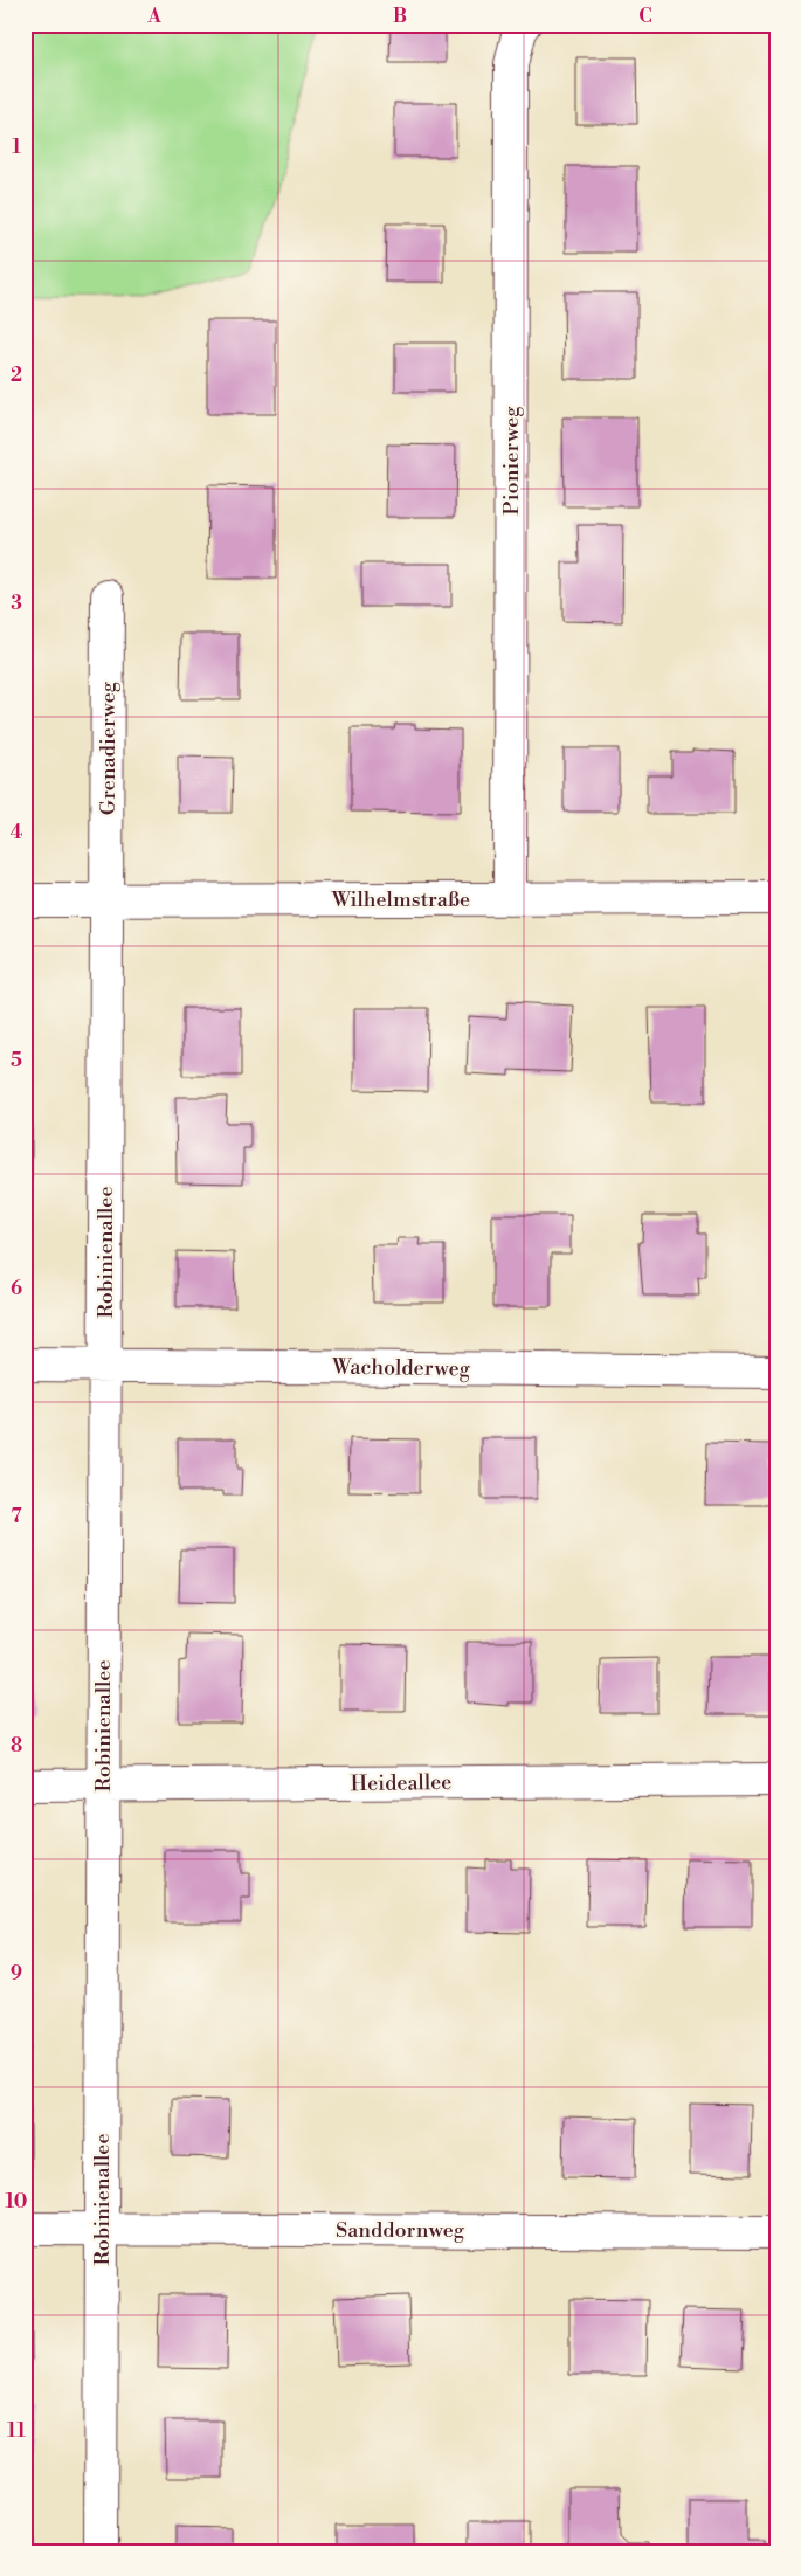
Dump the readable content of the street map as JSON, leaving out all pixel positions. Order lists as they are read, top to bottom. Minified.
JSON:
{"streets":{"street":["Pionierweg","Grenadierweg","Wilhelmstraße","Robinienallee","Wacholderweg","Heideallee","Sanddornweg"]},"crossings":[["Pionierweg","Wilhelmstraße"],["Grenadierweg","Wilhelmstraße"],["Grenadierweg","Robinienallee"],["Wilhelmstraße","Robinienallee"],["Robinienallee","Wacholderweg"],["Robinienallee","Heideallee"],["Robinienallee","Sanddornweg"]],"grid":{"columns":["A","B","C"],"rows":["1","2","3","4","5","6","7","8","9","10","11"]}}
